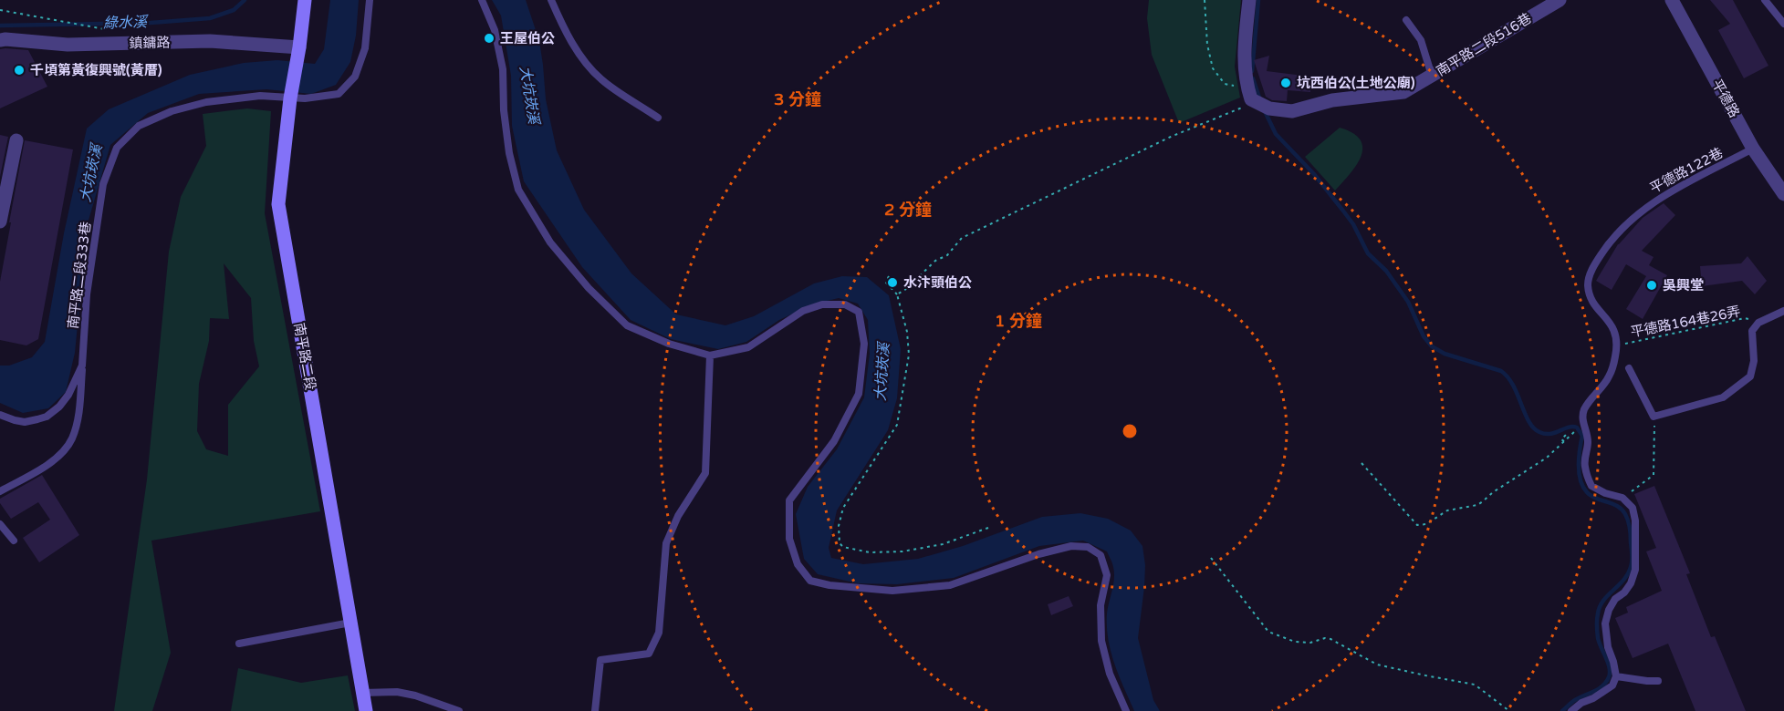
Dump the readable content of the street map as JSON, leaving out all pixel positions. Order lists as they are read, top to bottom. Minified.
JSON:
{"streets":{"street":["鎮鏞路","南平路二段516巷","平德路","南平路二段"],"lane":["平德路122巷","南平路二段333巷"],"path":["平德路164巷26弄"]},"crossings":[["鎮鏞路","南平路二段"],["平德路","平德路122巷"],["平德路122巷","平德路164巷26弄"],["南平路二段333巷","南平路二段"]],"water":["綠水溪","大坑崁溪"],"places":["王屋伯公","千頃第黃復興號(黃厝)","坑西伯公(土地公廟)","水汴頭伯公","吳興堂"],"rings":["3 分鐘","2 分鐘","1 分鐘"]}
